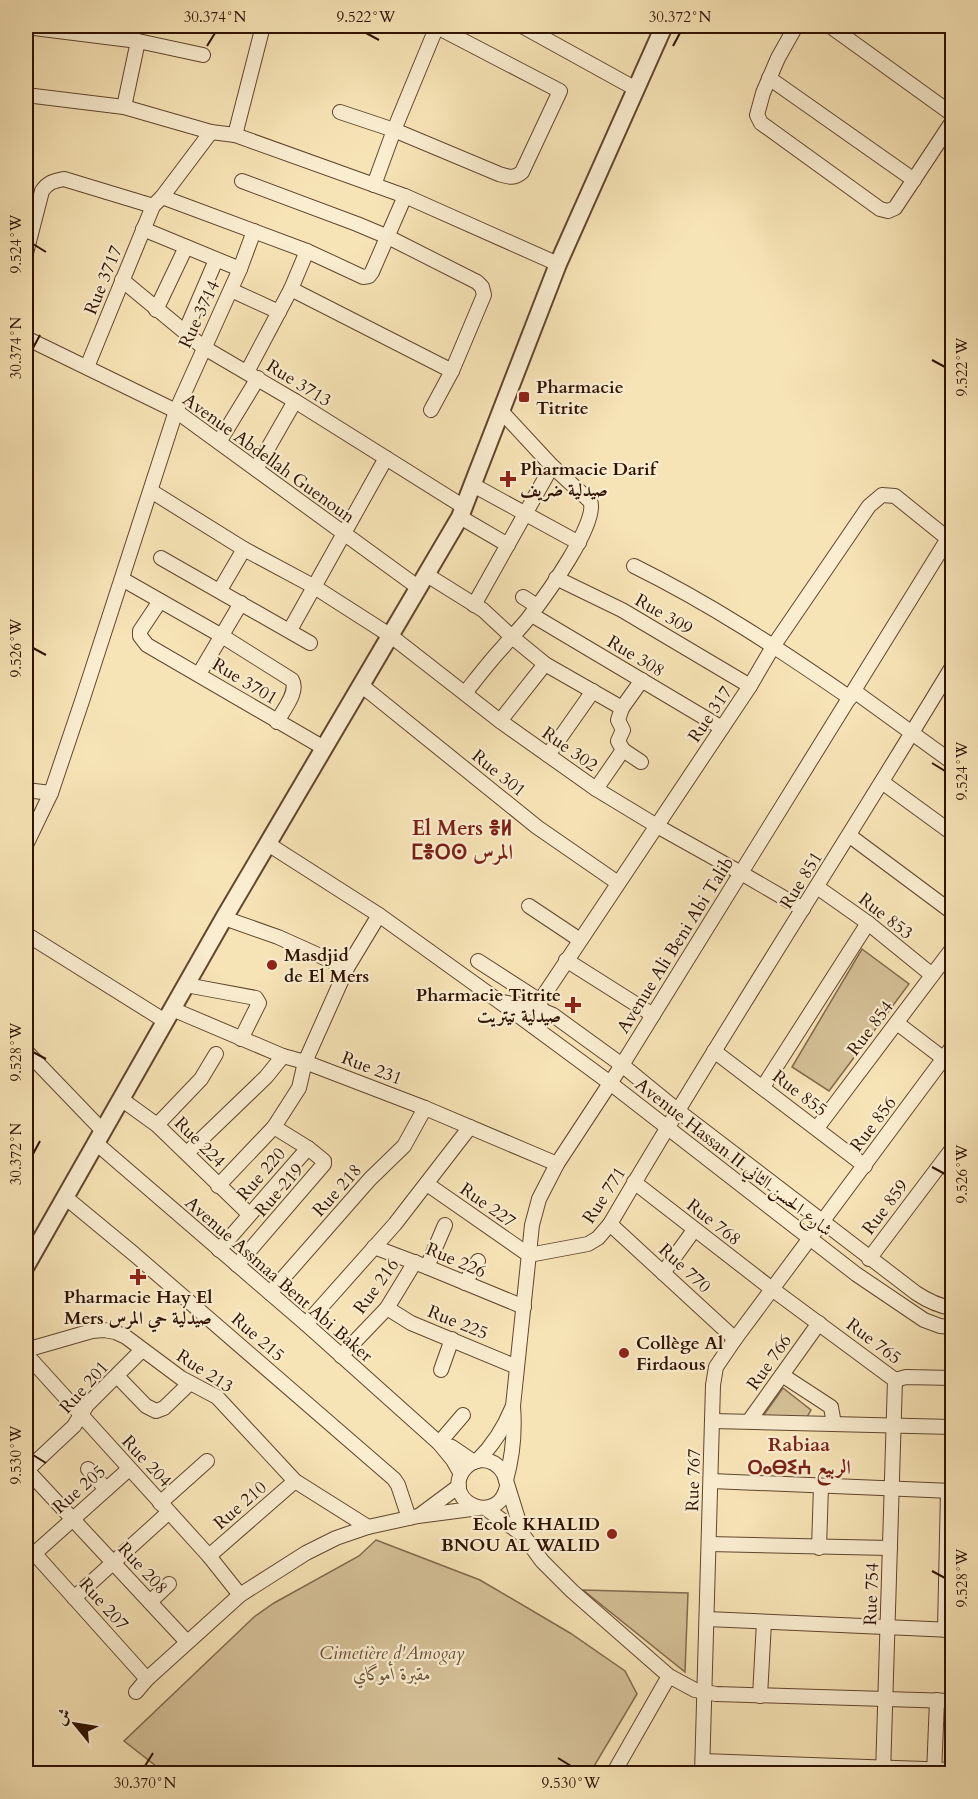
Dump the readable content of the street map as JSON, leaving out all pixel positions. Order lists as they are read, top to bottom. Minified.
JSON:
{"streets":{"street":["Rue 3717","Rue 3714","Rue 3713","Avenue Abdellah Guenoun","Rue 309","Rue 308","Rue 3701","Rue 317","Rue 302","Rue 301","Rue 851","Rue 853","Avenue Ali Beni Abi Talib","Rue 854","Rue 231","Rue 855","Rue 856","Rue 224","Avenue Hassan II شارع الحسن الثاني","Rue 220","Rue 219","Rue 218","Rue 771","Rue 227","Rue 859","Rue 768","Rue 226","Rue 770","Avenue Assmaa Bent Abi Baker","Rue 216","Rue 225","Rue 215","Rue 765","Rue 766","Rue 213","Rue 201","Rue 204","Rue 767","Rue 205","Rue 210","Rue 208","Rue 754","Rue 207"]},"crossings":[["Rue 3717","Rue 3713"],["Rue 3717","Avenue Abdellah Guenoun"],["Rue 3714","Rue 3713"],["Rue 3714","Avenue Abdellah Guenoun"],["Rue 3714","Rue 302"],["Rue 309","Rue 317"],["Rue 308","Rue 317"],["Rue 317","Rue 302"],["Rue 317","Rue 301"],["Rue 317","Avenue Ali Beni Abi Talib"],["Rue 317","Avenue Hassan II شارع الحسن الثاني"],["Rue 302","Rue 851"],["Rue 302","Avenue Ali Beni Abi Talib"],["Rue 851","Rue 853"],["Rue 851","Rue 855"],["Rue 851","Avenue Hassan II شارع الحسن الثاني"],["Rue 851","Rue 771"],["Rue 853","Rue 854"],["Avenue Ali Beni Abi Talib","Rue 231"],["Avenue Ali Beni Abi Talib","Avenue Hassan II شارع الحسن الثاني"],["Avenue Ali Beni Abi Talib","Rue 771"],["Avenue Ali Beni Abi Talib","Rue 227"],["Avenue Ali Beni Abi Talib","Rue 226"],["Avenue Ali Beni Abi Talib","Avenue Assmaa Bent Abi Baker"],["Avenue Ali Beni Abi Talib","Rue 225"],["Rue 854","Rue 855"],["Rue 231","Rue 218"],["Rue 855","Rue 856"],["Rue 856","Avenue Hassan II شارع الحسن الثاني"],["Rue 856","Rue 767"],["Rue 224","Rue 220"],["Avenue Hassan II شارع الحسن الثاني","Rue 771"],["Avenue Hassan II شارع الحسن الثاني","Rue 859"],["Avenue Hassan II شارع الحسن الثاني","Rue 767"],["Rue 220","Rue 219"],["Rue 220","Avenue Assmaa Bent Abi Baker"],["Rue 219","Avenue Assmaa Bent Abi Baker"],["Rue 218","Avenue Assmaa Bent Abi Baker"],["Rue 771","Rue 227"],["Rue 771","Rue 768"],["Rue 771","Rue 770"],["Rue 768","Rue 765"],["Rue 768","Rue 767"],["Rue 226","Rue 216"],["Rue 770","Rue 767"],["Avenue Assmaa Bent Abi Baker","Rue 216"],["Rue 216","Rue 225"],["Rue 765","Rue 766"],["Rue 765","Rue 767"],["Rue 765","Rue 754"],["Rue 213","Rue 201"],["Rue 213","Rue 204"],["Rue 213","Rue 210"],["Rue 201","Rue 204"],["Rue 201","Rue 208"],["Rue 204","Rue 205"],["Rue 204","Rue 210"],["Rue 205","Rue 208"],["Rue 205","Rue 207"]],"districts":["El Mers ⴻⵍ ⵎⴻⵔⵙ المرس","Rabiaa ⵔⴰⴱⵉⵄ الربيع"],"parks":["Cimetière d'Amogay مقبرة أموگاي"],"places":{"transit":["Pharmacie Titrite"],"health":["Pharmacie Darif صيدلية ضريف","Pharmacie Titrite صيدلية تيتريت","Pharmacie Hay El Mers صيدلية حي المرس"],"other":["Masdjid de El Mers","Collège Al Firdaous","Ecole KHALID BNOU AL WALID"]},"north":"top left","coordinates":["30.374°N","9.522°W","30.372°N","9.524°W","9.526°W","9.528°W","9.530°W","30.370°N"]}
